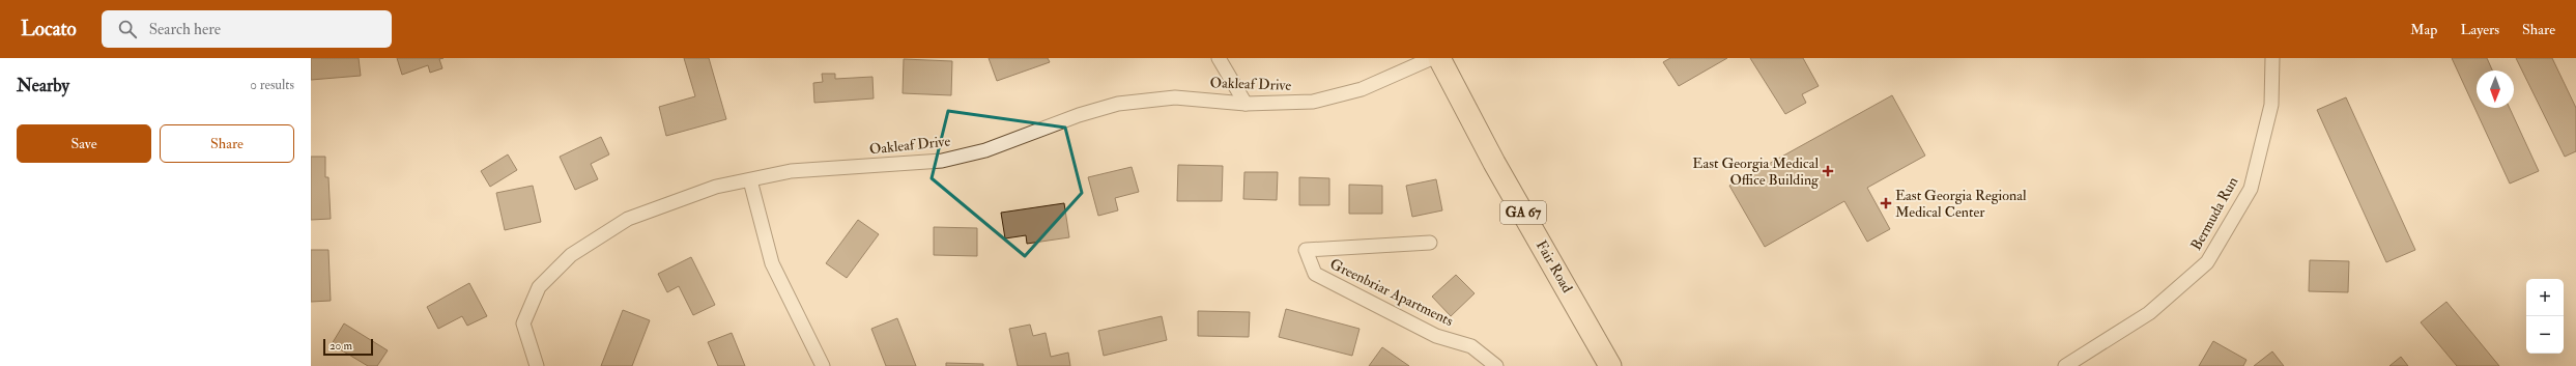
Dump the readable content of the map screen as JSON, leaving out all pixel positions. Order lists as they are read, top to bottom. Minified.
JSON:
{"streets":{"main road":["GA 67","Fair Road"],"street":["Oakleaf Drive","Bermuda Run","Greenbriar Apartments"]},"places":{"health":["East Georgia Medical Office Building","East Georgia Regional Medical Center"]},"scale_bar":"20 m","north":"bottom","page":{"header":"Locato","search":"Search here","nav":["Map","Layers","Share"],"heading":["Nearby","0 results"],"buttons":["Save","Share"],"map_buttons":["+","−"],"scale":"20 m"}}
